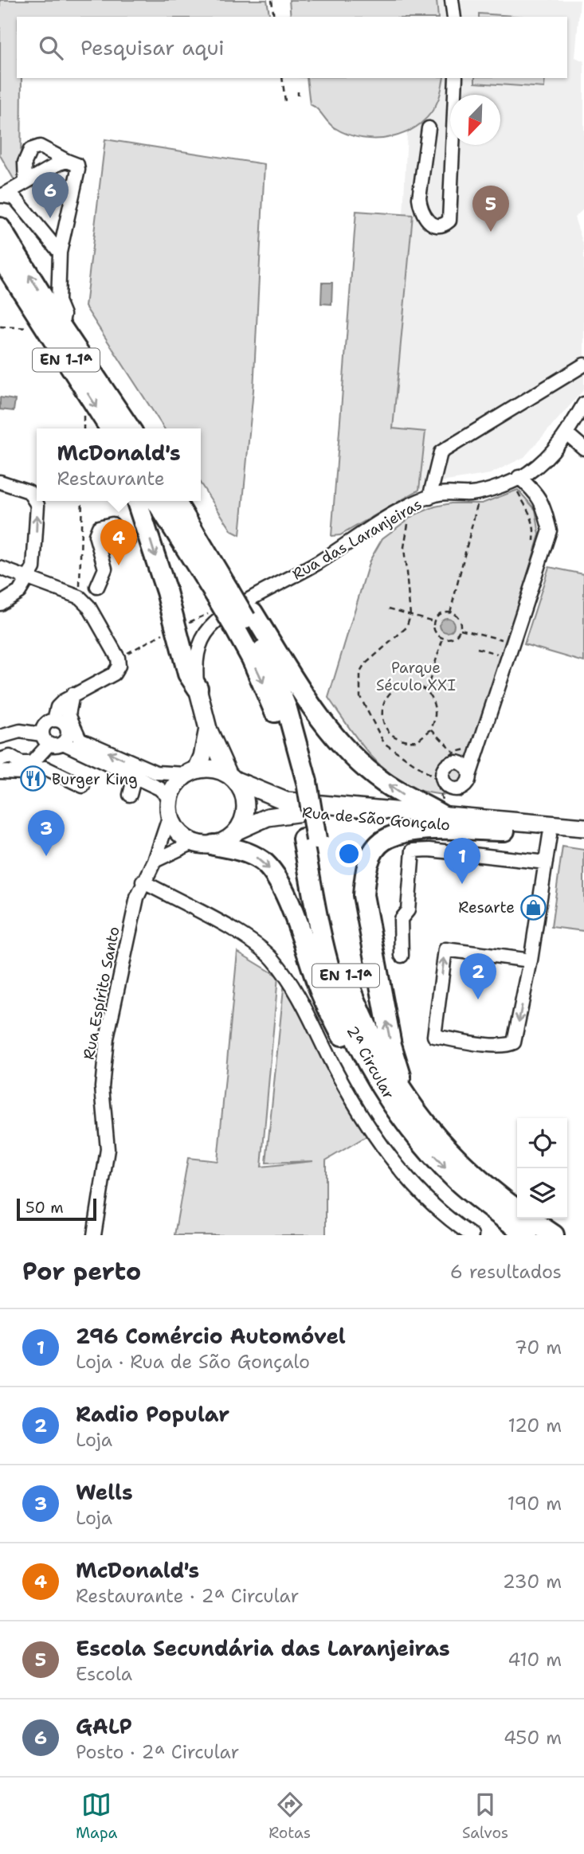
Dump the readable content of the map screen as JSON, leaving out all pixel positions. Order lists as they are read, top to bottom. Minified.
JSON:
{"streets":{"highway":["EN 1-1ª","2ª Circular"],"main road":["Rua das Laranjeiras","Rua de São Gonçalo"],"street":["Rua Espírito Santo"]},"crossings":[["EN 1-1ª","2ª Circular"],["Rua das Laranjeiras","Rua de São Gonçalo"],["Rua das Laranjeiras","Rua Espírito Santo"],["Rua de São Gonçalo","Rua Espírito Santo"]],"parks":["Parque Século XXI"],"places":{"restaurant":["Burger King"],"shop":["Resarte"]},"scale_bar":"50 m","north":"bottom left","page":{"search":"Pesquisar aqui","pins":["6","5","4","3","1","2"],"popup":["McDonald's","Restaurante"],"scale":"50 m","heading":["Por perto","6 resultados"],"list":[{"mark":"1","name":"296 Comércio Automóvel","note":"Loja · Rua de São Gonçalo","value":"70 m"},{"mark":"2","name":"Radio Popular","note":"Loja","value":"120 m"},{"mark":"3","name":"Wells","note":"Loja","value":"190 m"},{"mark":"4","name":"McDonald's","note":"Restaurante · 2ª Circular","value":"230 m"},{"mark":"5","name":"Escola Secundária das Laranjeiras","note":"Escola","value":"410 m"},{"mark":"6","name":"GALP","note":"Posto · 2ª Circular","value":"450 m"}],"nav":["Mapa","Rotas","Salvos"]}}
